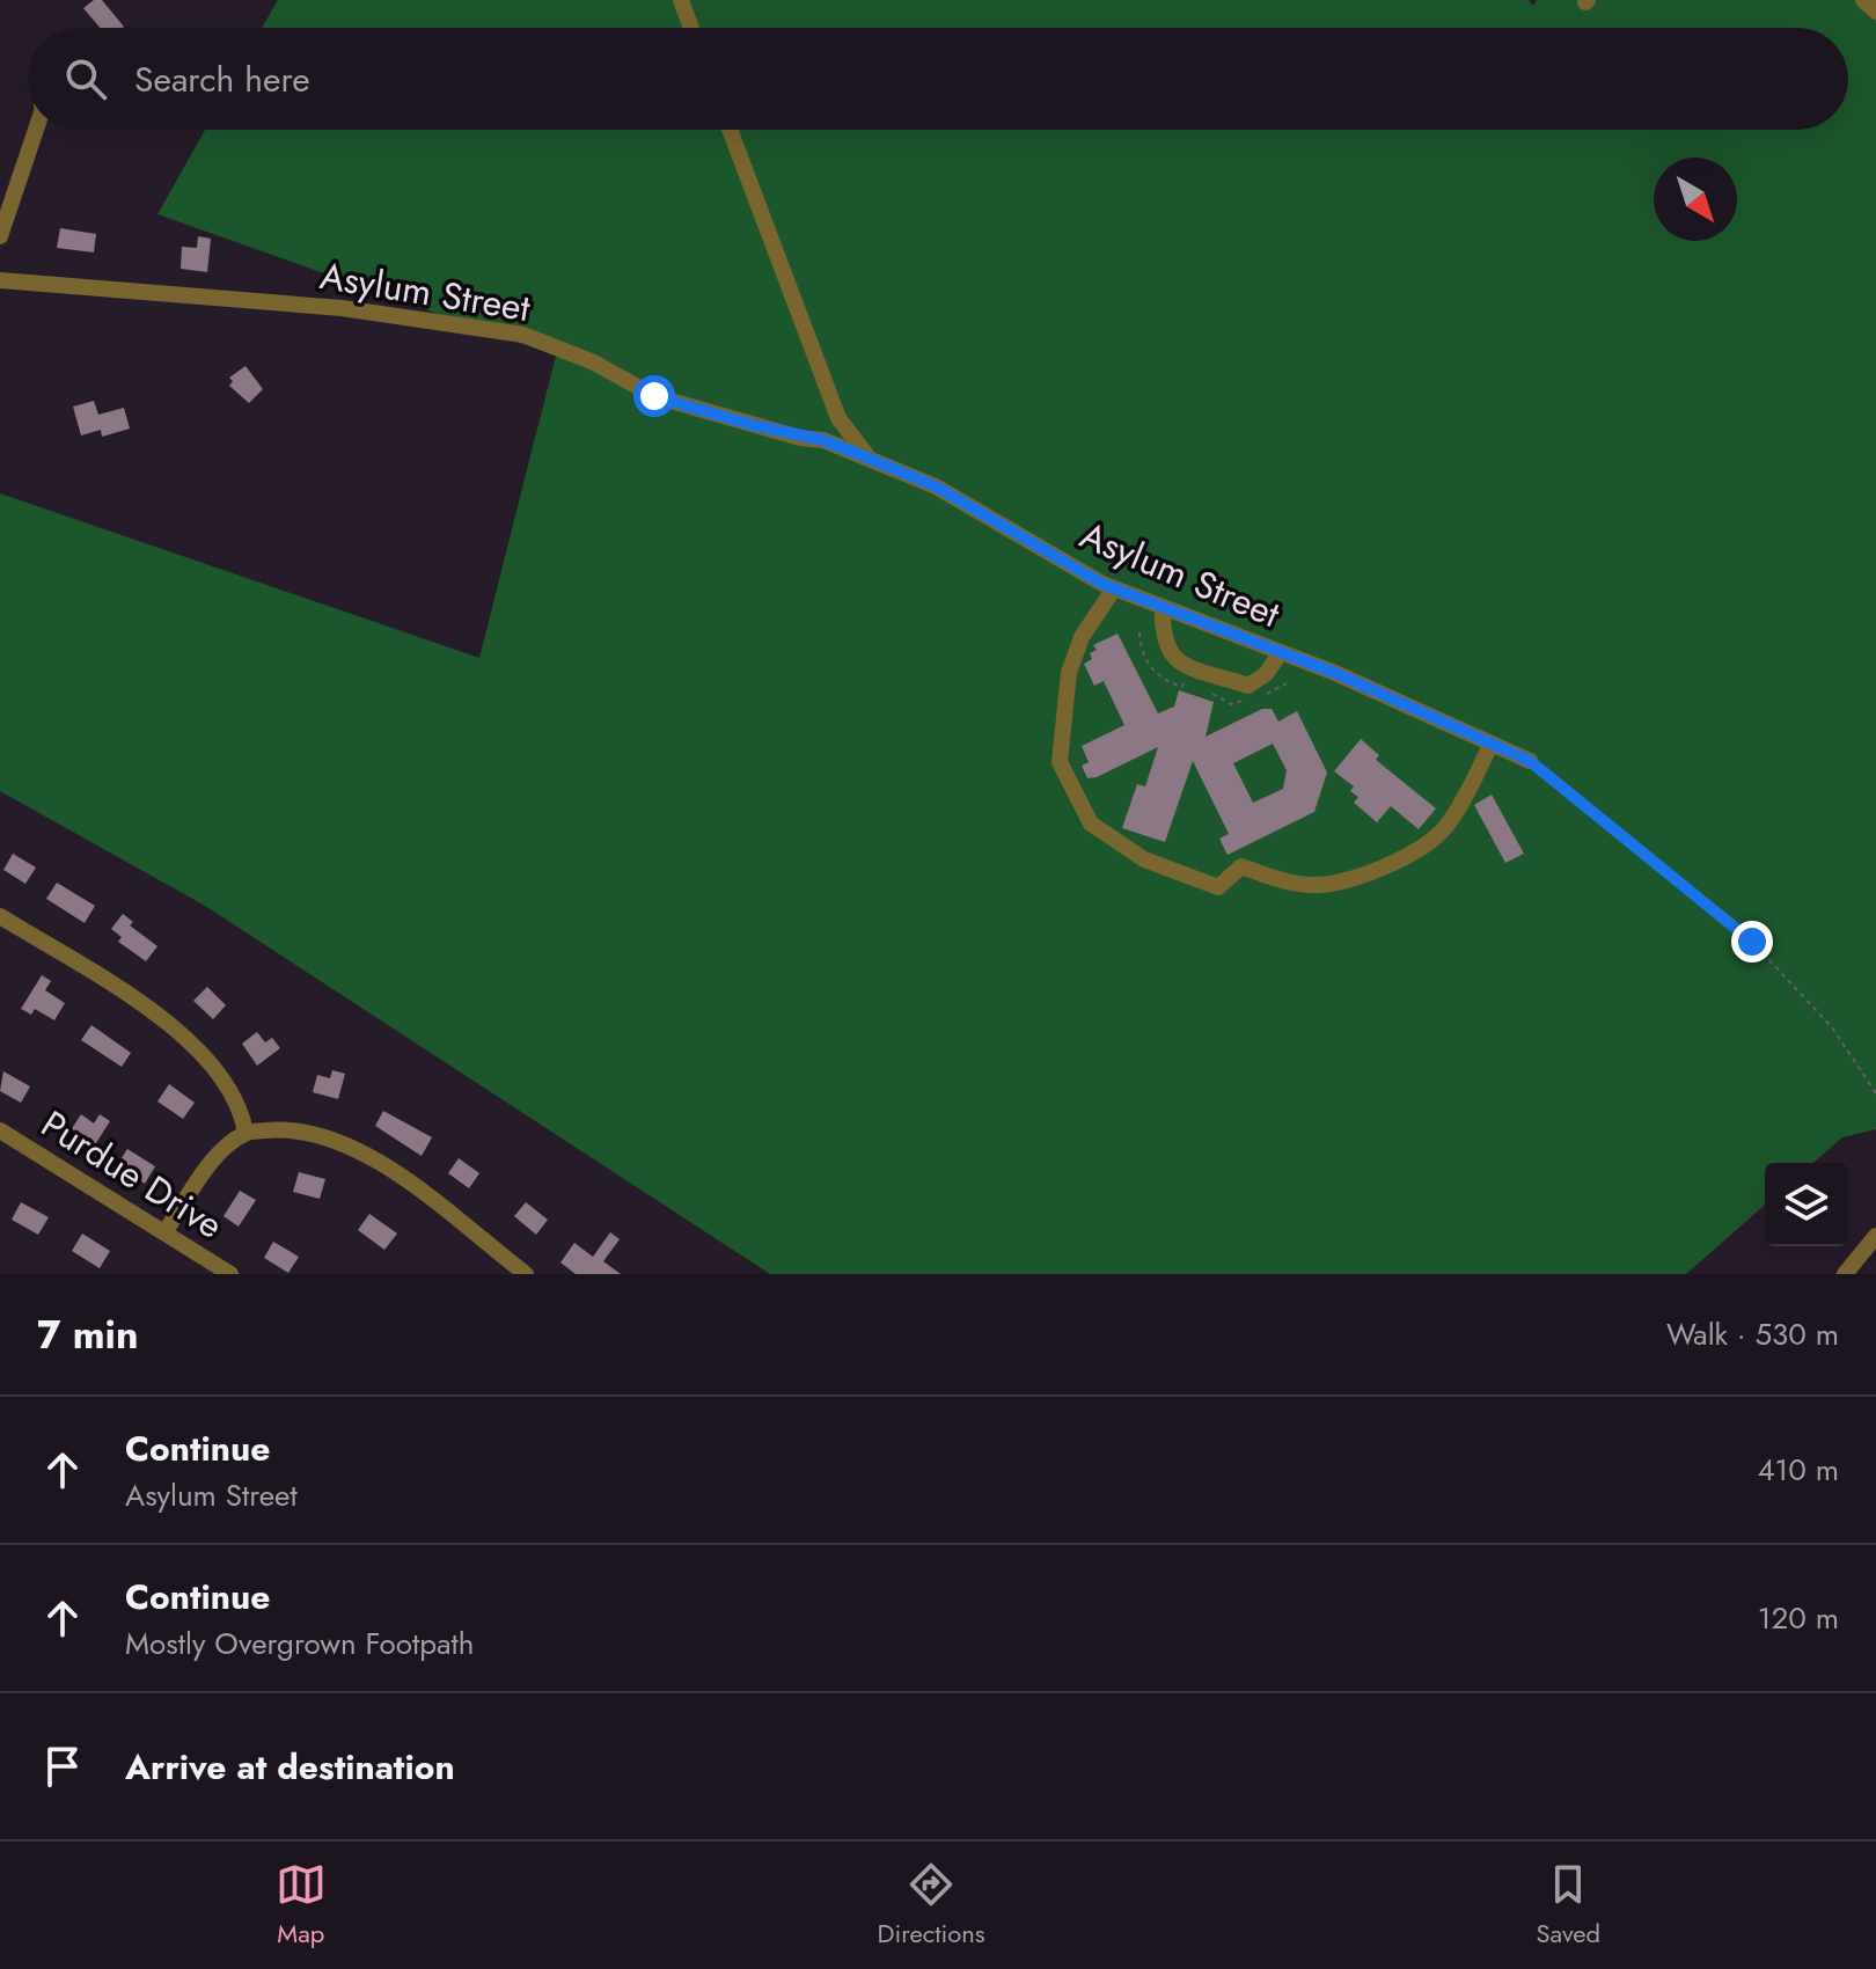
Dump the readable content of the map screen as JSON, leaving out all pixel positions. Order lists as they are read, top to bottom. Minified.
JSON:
{"streets":{"street":["Asylum Street","Purdue Drive"]},"north":"bottom right","page":{"search":"Search here","heading":["7 min","Walk · 530 m"],"list":[["Continue","Asylum Street","410 m"],["Continue","Mostly Overgrown Footpath","120 m"],"Arrive at destination"],"nav":["Map","Directions","Saved"]}}
